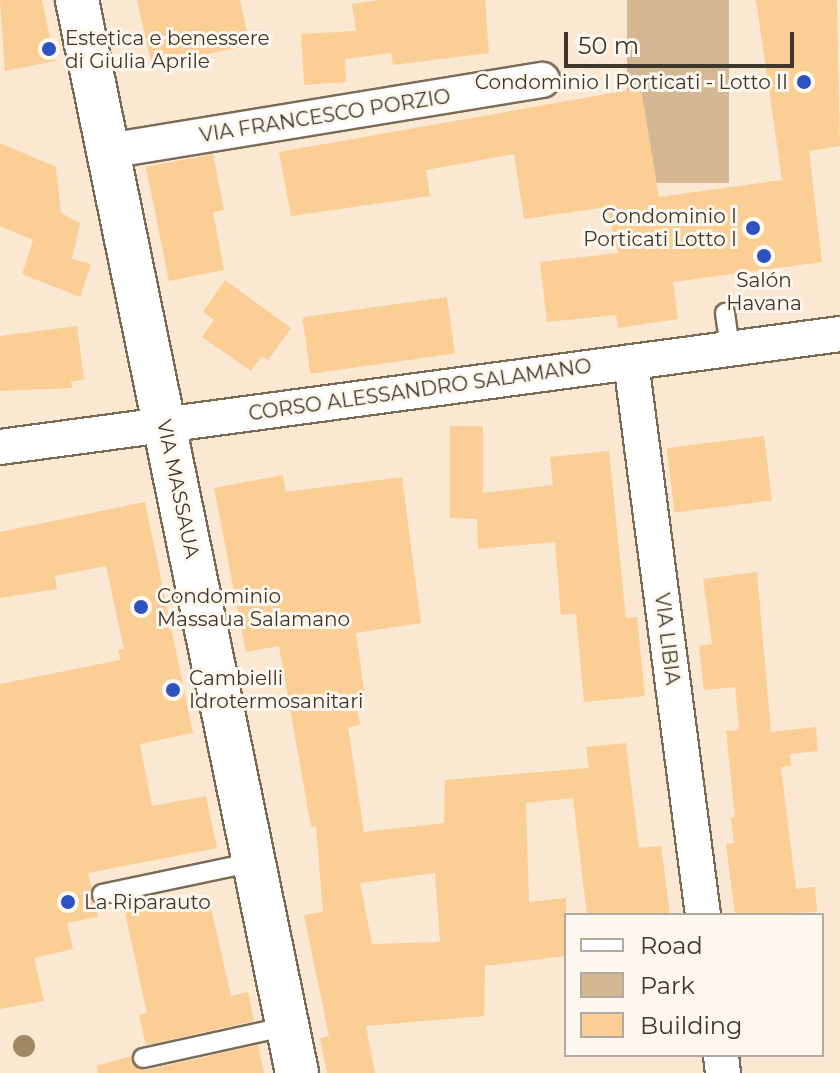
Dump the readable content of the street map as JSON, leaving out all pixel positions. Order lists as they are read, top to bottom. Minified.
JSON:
{"streets":{"street":["VIA FRANCESCO PORZIO","CORSO ALESSANDRO SALAMANO","VIA MASSAUA","VIA LIBIA"]},"crossings":[["VIA FRANCESCO PORZIO","VIA MASSAUA"],["CORSO ALESSANDRO SALAMANO","VIA MASSAUA"],["CORSO ALESSANDRO SALAMANO","VIA LIBIA"]],"places":["Estetica e benessere di Giulia Aprile","Condominio I Porticati - Lotto II","Condominio I Porticati Lotto I","Salón Havana","Condominio Massaua Salamano","Cambielli Idrotermosanitari","La Riparauto"],"legend":["Road","Park","Building"],"scale_bar":"50 m"}
